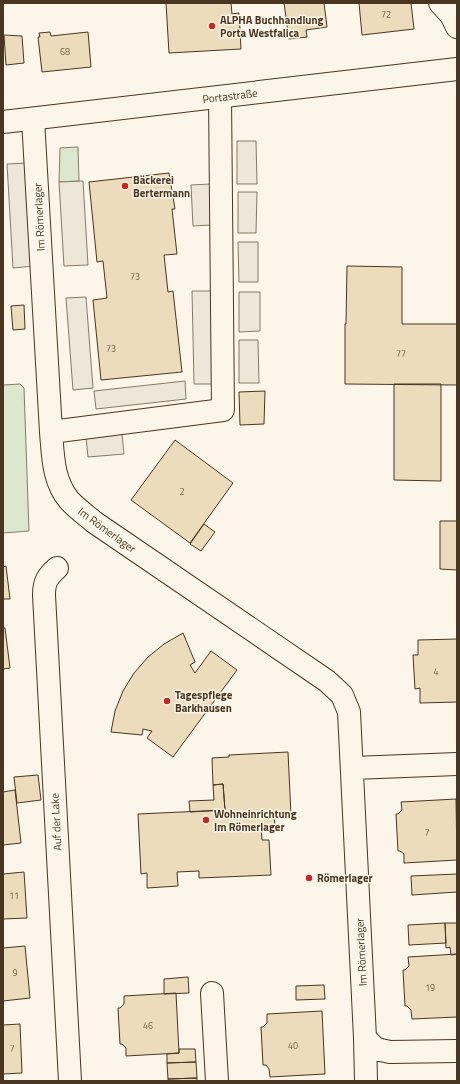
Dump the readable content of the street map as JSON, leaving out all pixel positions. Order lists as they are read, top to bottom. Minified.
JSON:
{"streets":{"street":["Portastraße","Im Römerlager","Auf der Lake"]},"crossings":[["Portastraße","Im Römerlager"]],"places":["ALPHA Buchhandlung Porta Westfalica","Bäckerei Bertermann","Tagespflege Barkhausen","Wohneinrichtung Im Römerlager","Römerlager"],"house_numbers":["72","68","73","73","77","2","4","7","11","9","19","46","40","7"]}
